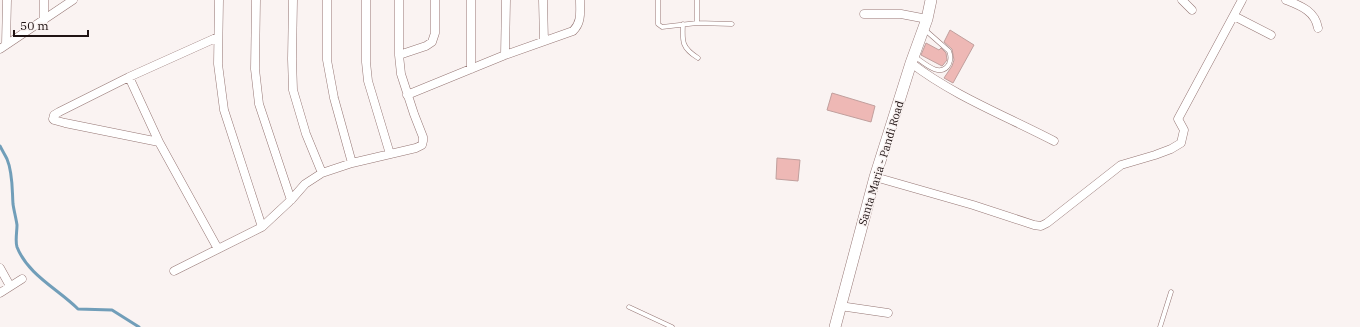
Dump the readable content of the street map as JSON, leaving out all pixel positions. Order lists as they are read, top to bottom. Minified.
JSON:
{"streets":{"main road":["Santa Maria - Pandi Road"]},"scale_bar":"50 m"}
